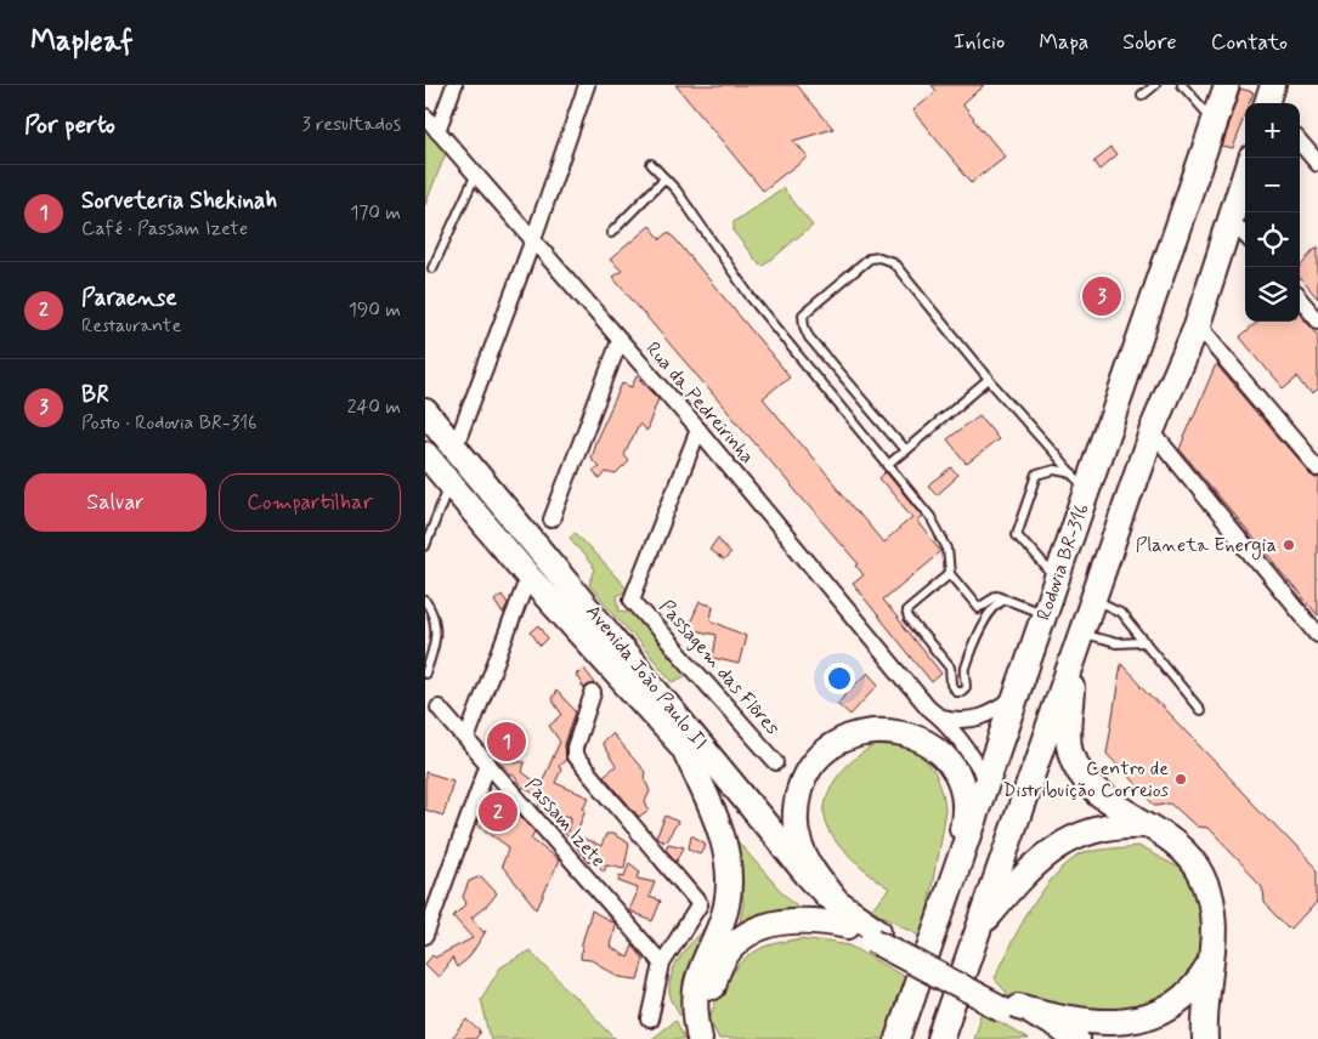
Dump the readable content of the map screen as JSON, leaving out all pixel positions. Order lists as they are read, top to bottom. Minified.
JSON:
{"streets":{"main road":["Rodovia BR-316","Avenida João Paulo II"],"street":["Rua da Pedreirinha","Passagem das Flôres","Passam Izete"]},"crossings":[["Rua da Pedreirinha","Rodovia BR-316"],["Rua da Pedreirinha","Passagem das Flôres"]],"places":["Planeta Energia","Centro de Distribuição Correios"],"page":{"header":"Mapleaf","nav":["Início","Mapa","Sobre","Contato"],"heading":["Por perto","3 resultados"],"map_buttons":["+","−"],"list":[{"mark":"1","name":"Sorveteria Shekinah","note":"Café · Passam Izete","value":"170 m"},{"mark":"2","name":"Paraense","note":"Restaurante","value":"190 m"},{"mark":"3","name":"BR","note":"Posto · Rodovia BR-316","value":"240 m"}],"pins":["3","1","2"],"buttons":["Salvar","Compartilhar"]}}
